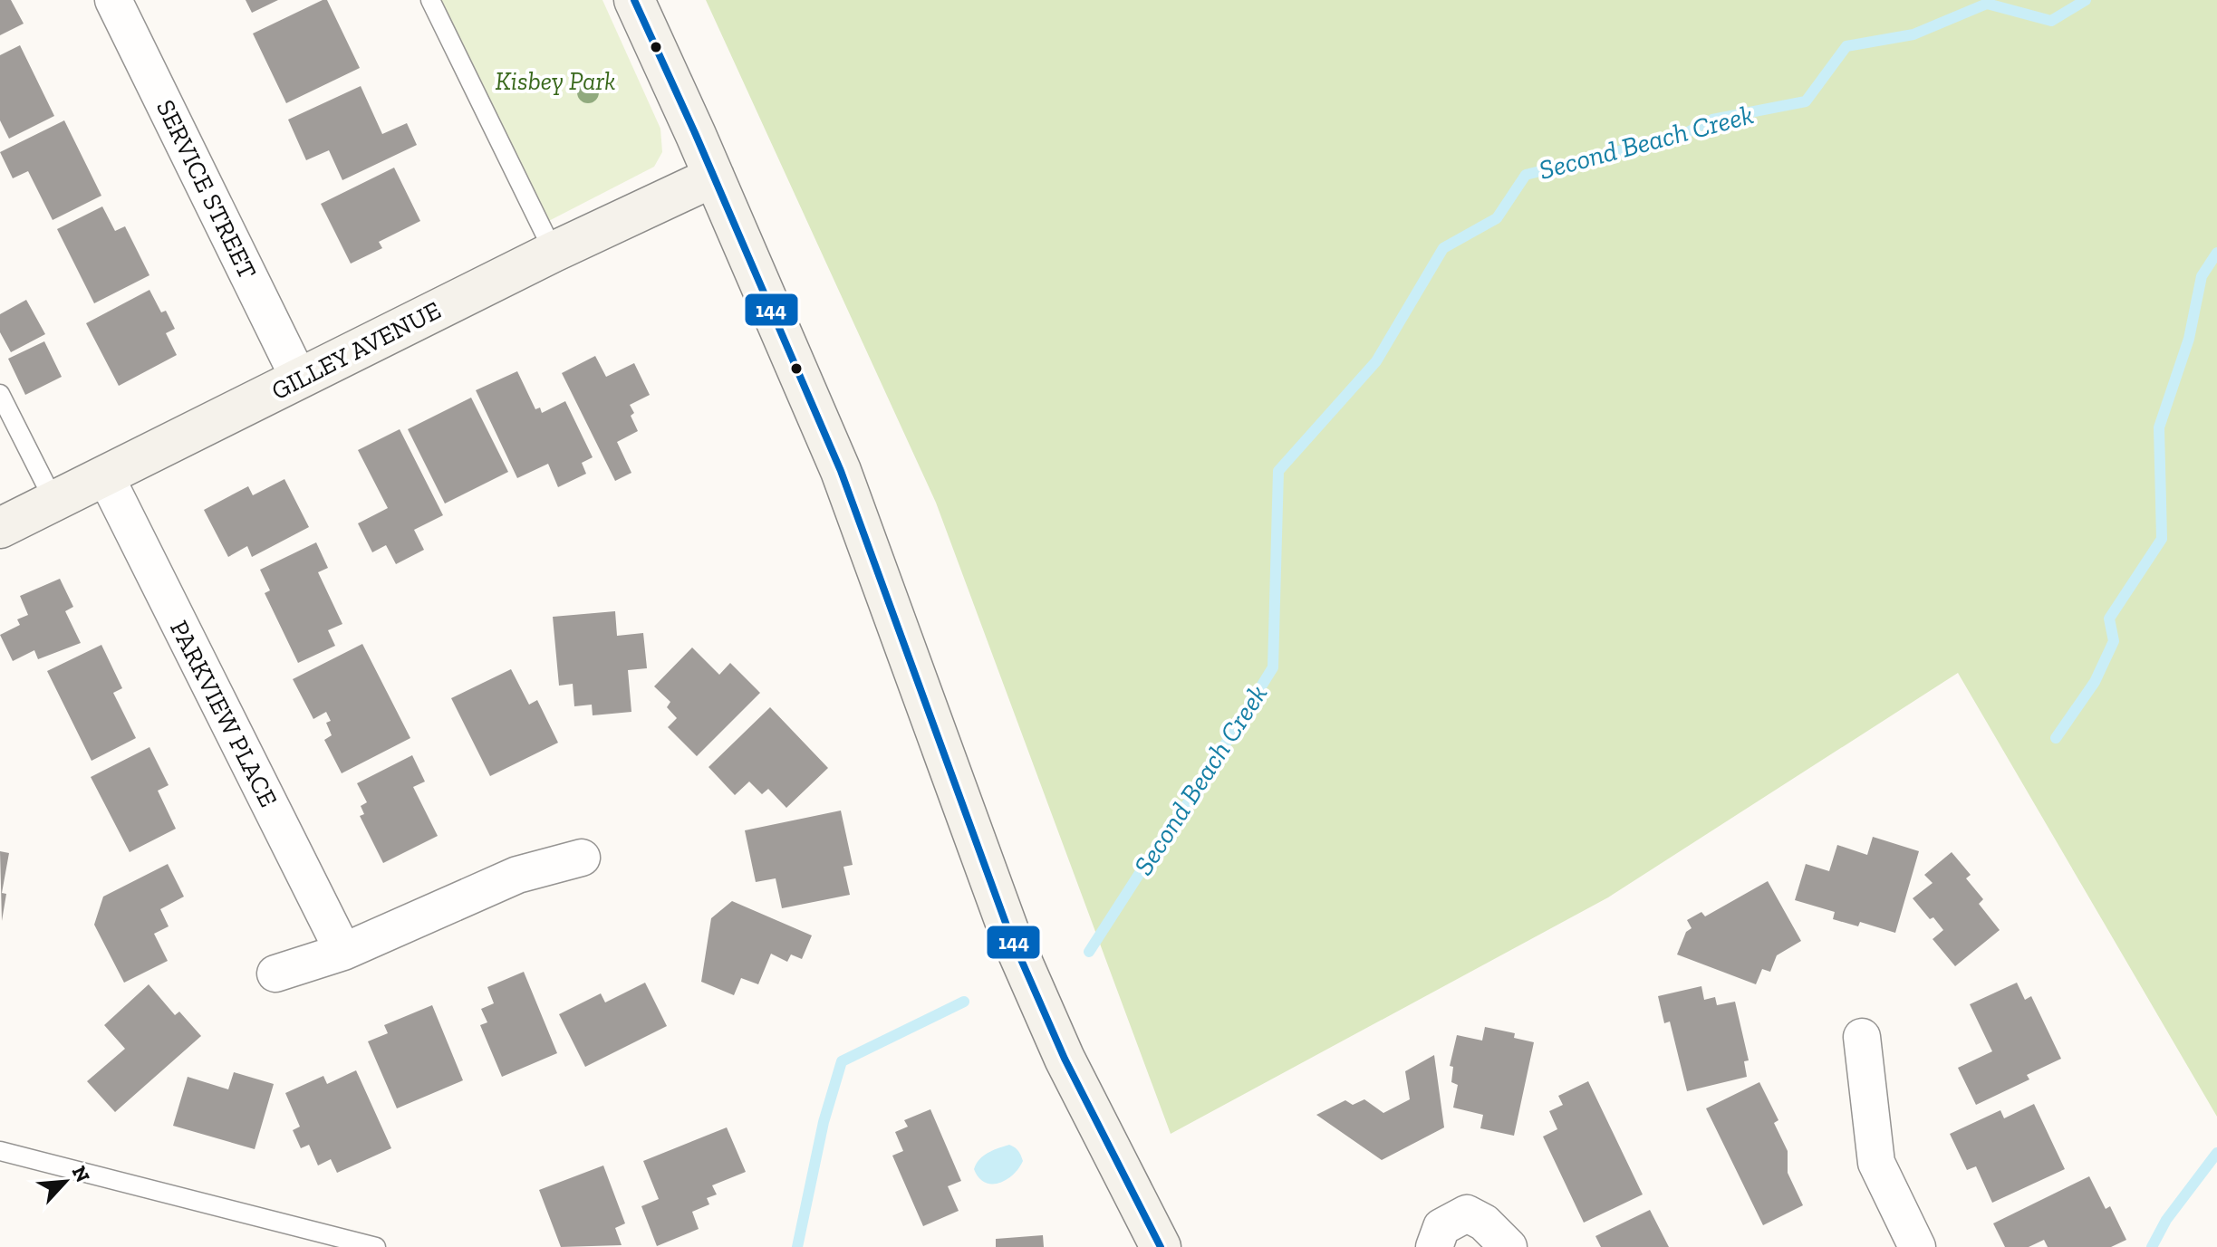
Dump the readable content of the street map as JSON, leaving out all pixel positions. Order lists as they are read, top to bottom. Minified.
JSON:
{"streets":{"street":["SERVICE STREET","GILLEY AVENUE","PARKVIEW PLACE"]},"crossings":[["SERVICE STREET","GILLEY AVENUE"],["GILLEY AVENUE","PARKVIEW PLACE"]],"water":["Second Beach Creek"],"parks":["Kisbey Park"],"lines":["transit line 144"],"north":"top right"}
